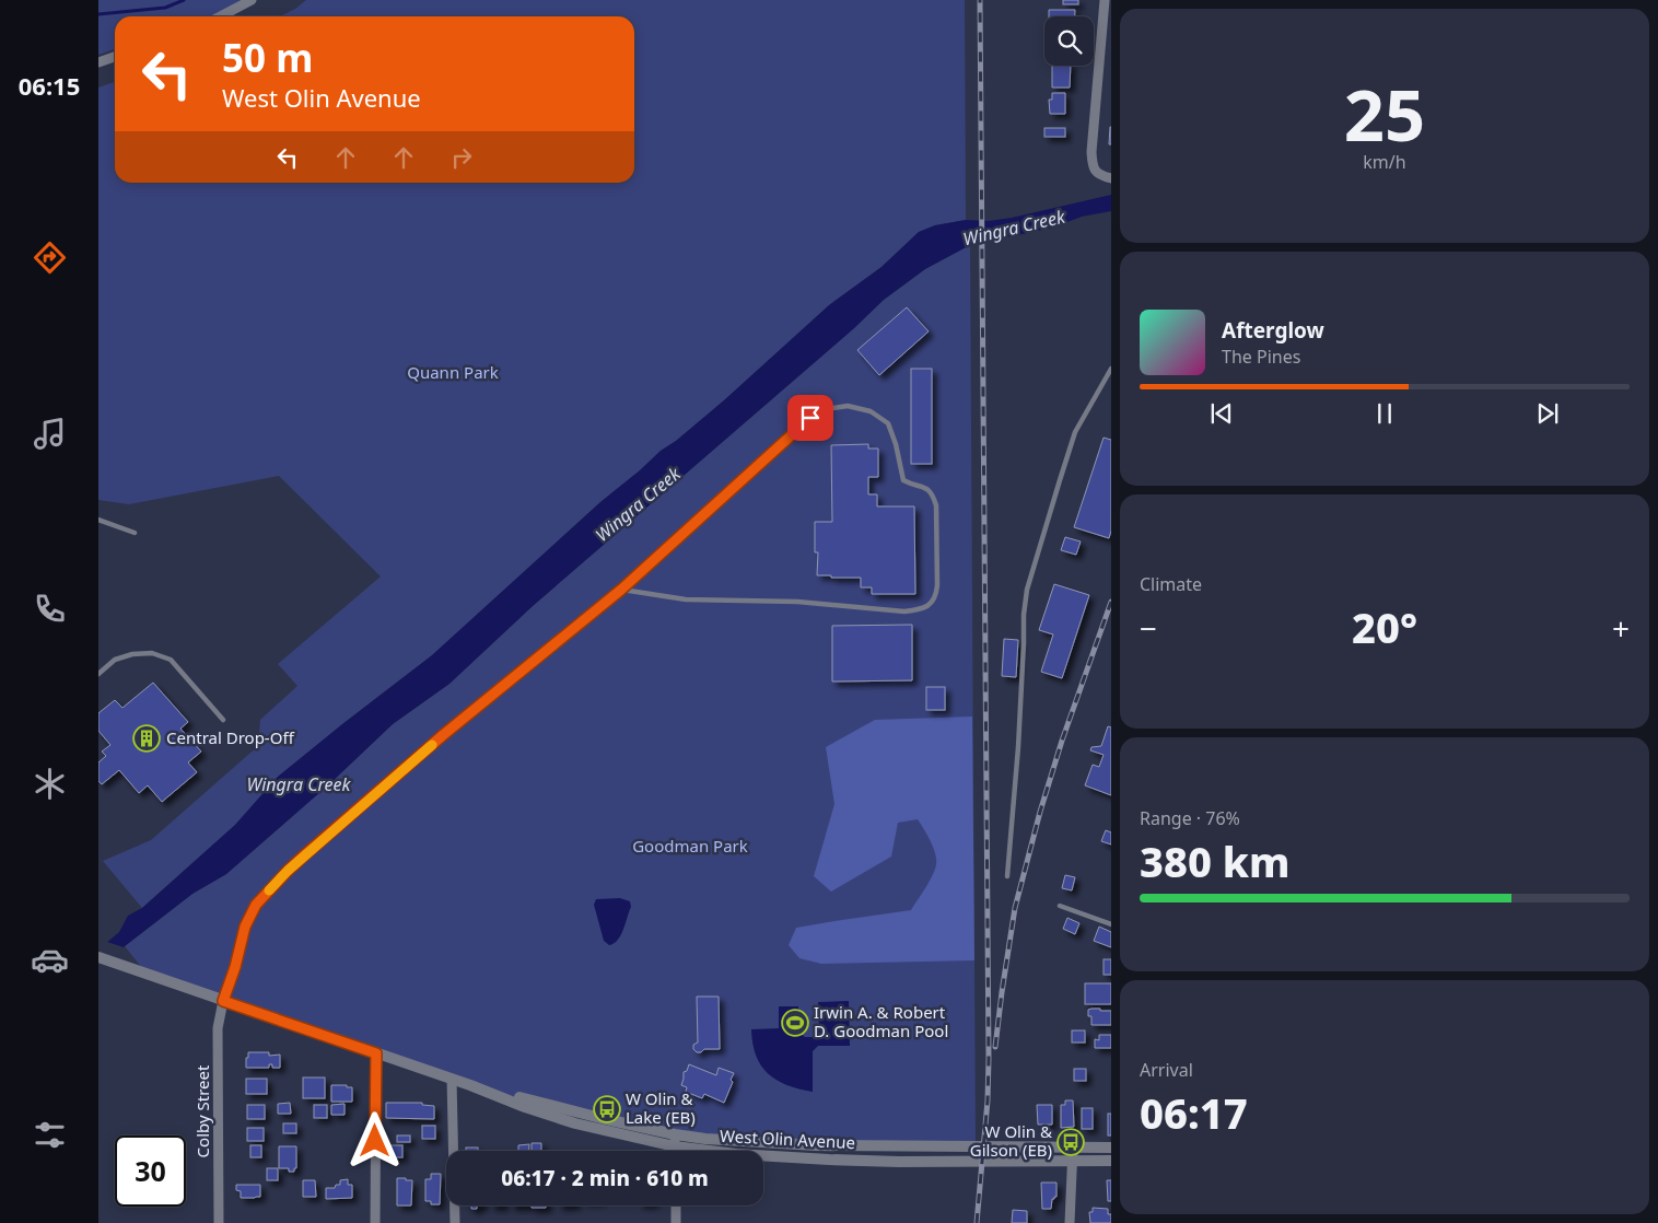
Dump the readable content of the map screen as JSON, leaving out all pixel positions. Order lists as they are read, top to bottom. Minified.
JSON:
{"streets":{"street":["Colby Street","West Olin Avenue"]},"crossings":[["Colby Street","West Olin Avenue"]],"water":["Wingra Creek"],"parks":["Quann Park","Goodman Park"],"places":{"building":["Central Drop-Off"],"sports":["Irwin A. & Robert D. Goodman Pool"],"bus stop":["W Olin & Lake (EB)","W Olin & Gilson (EB)"]},"page":{"tabs":"06:15","tile":[["25","km/h"],"Climate",["Range · 76%","380 km"],["Arrival","06:17"]],"turn":["50 m","West Olin Avenue"],"song":["Afterglow","The Pines"],"heat":["−","20°","+"],"limit":"30","trip":"06:17 · 2 min · 610 m"}}
